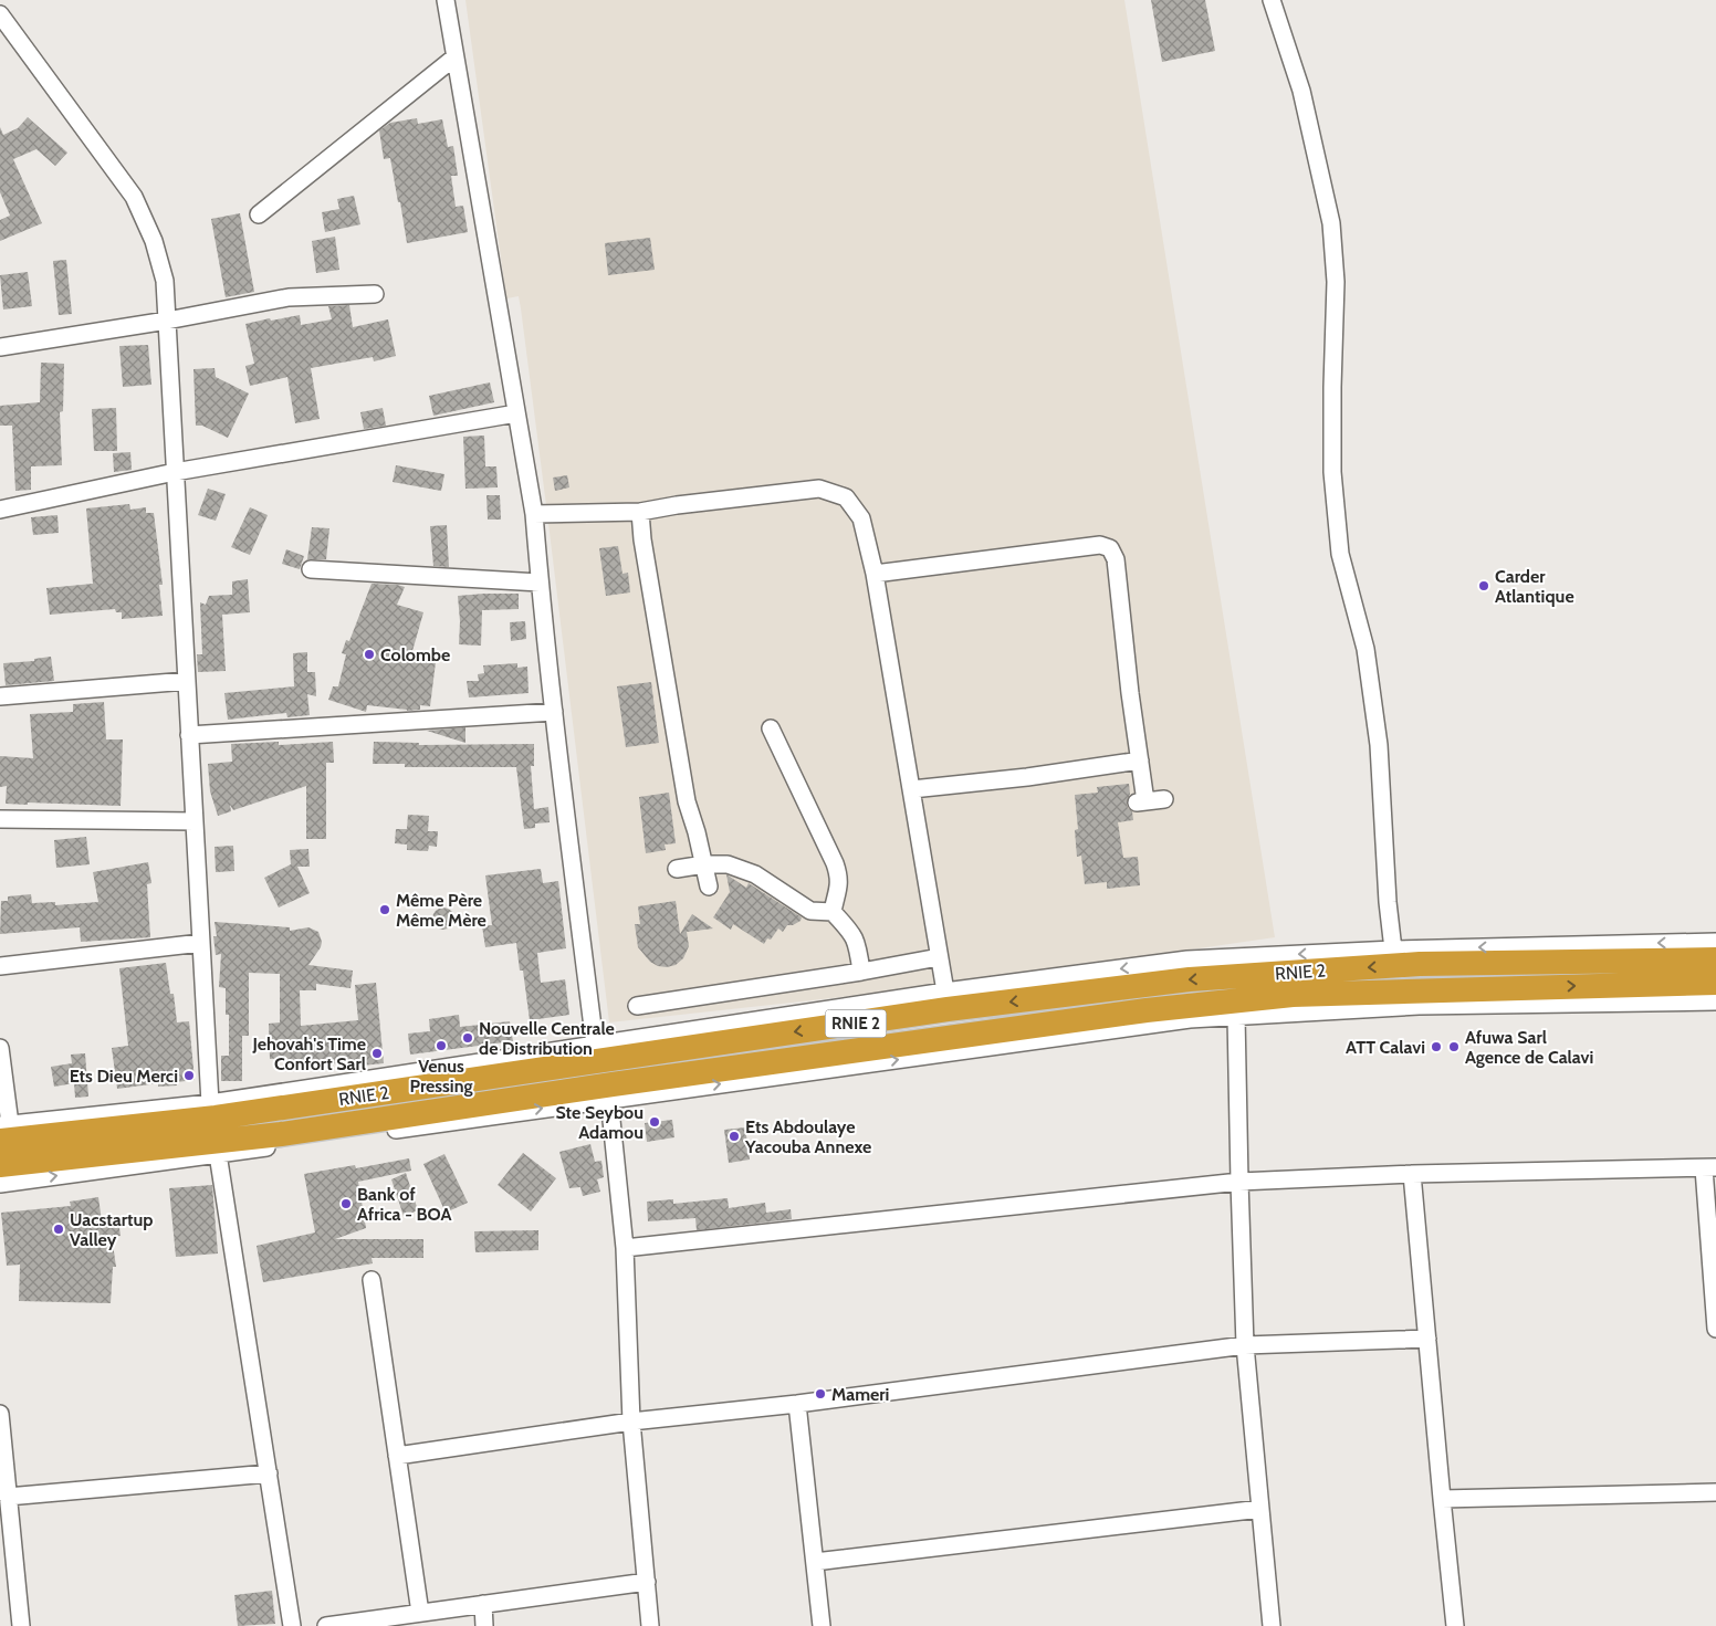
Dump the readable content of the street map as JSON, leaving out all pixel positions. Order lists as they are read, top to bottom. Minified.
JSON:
{"streets":{"highway":["RNIE 2"]},"places":["Carder Atlantique","Colombe","Même Père Même Mère","Nouvelle Centrale de Distribution","Venus Pressing","ATT Calavi","Afuwa Sarl Agence de Calavi","Jehovah's Time Confort Sarl","Ets Dieu Merci","Ste Seybou Adamou","Ets Abdoulaye Yacouba Annexe","Bank of Africa - BOA","Uacstartup Valley","Mameri"]}
